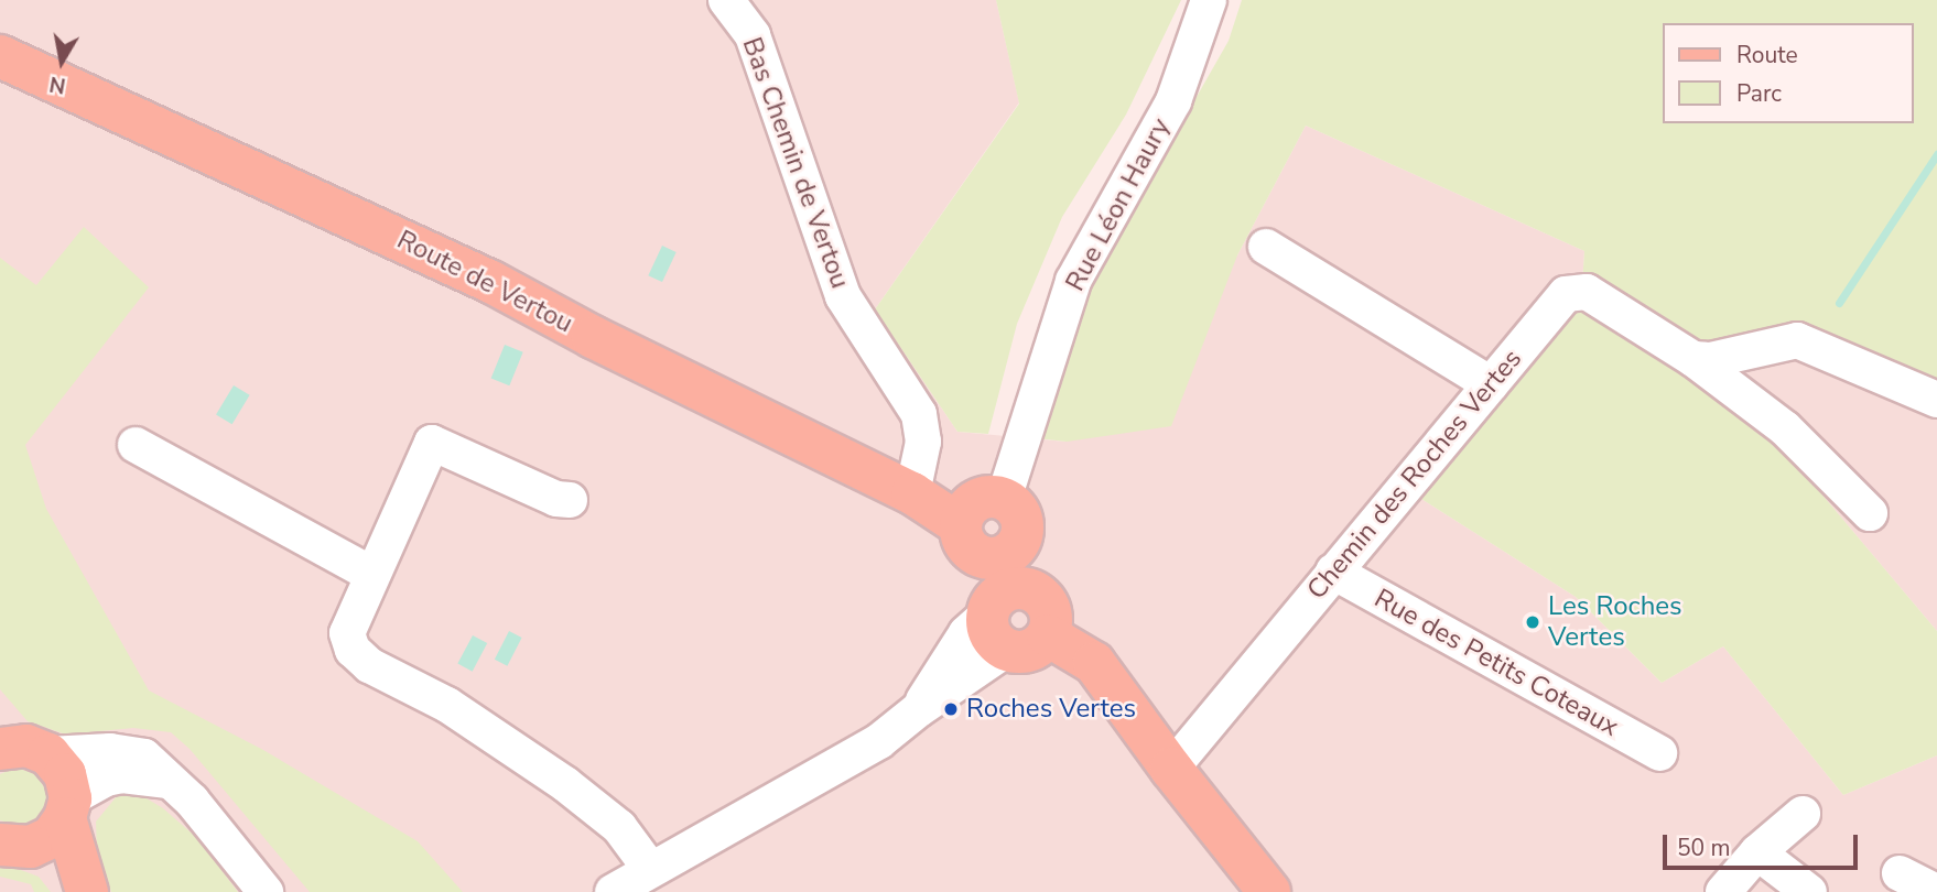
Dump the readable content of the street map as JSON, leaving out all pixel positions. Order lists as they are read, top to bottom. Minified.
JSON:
{"streets":{"main road":["Route de Vertou"],"street":["Bas Chemin de Vertou","Rue Léon Haury","Chemin des Roches Vertes","Rue des Petits Coteaux"]},"crossings":[["Bas Chemin de Vertou","Route de Vertou"],["Rue Léon Haury","Route de Vertou"],["Chemin des Roches Vertes","Rue des Petits Coteaux"]],"places":["Les Roches Vertes","Roches Vertes"],"legend":["Route","Parc"],"scale_bar":"50 m","north":"bottom"}
